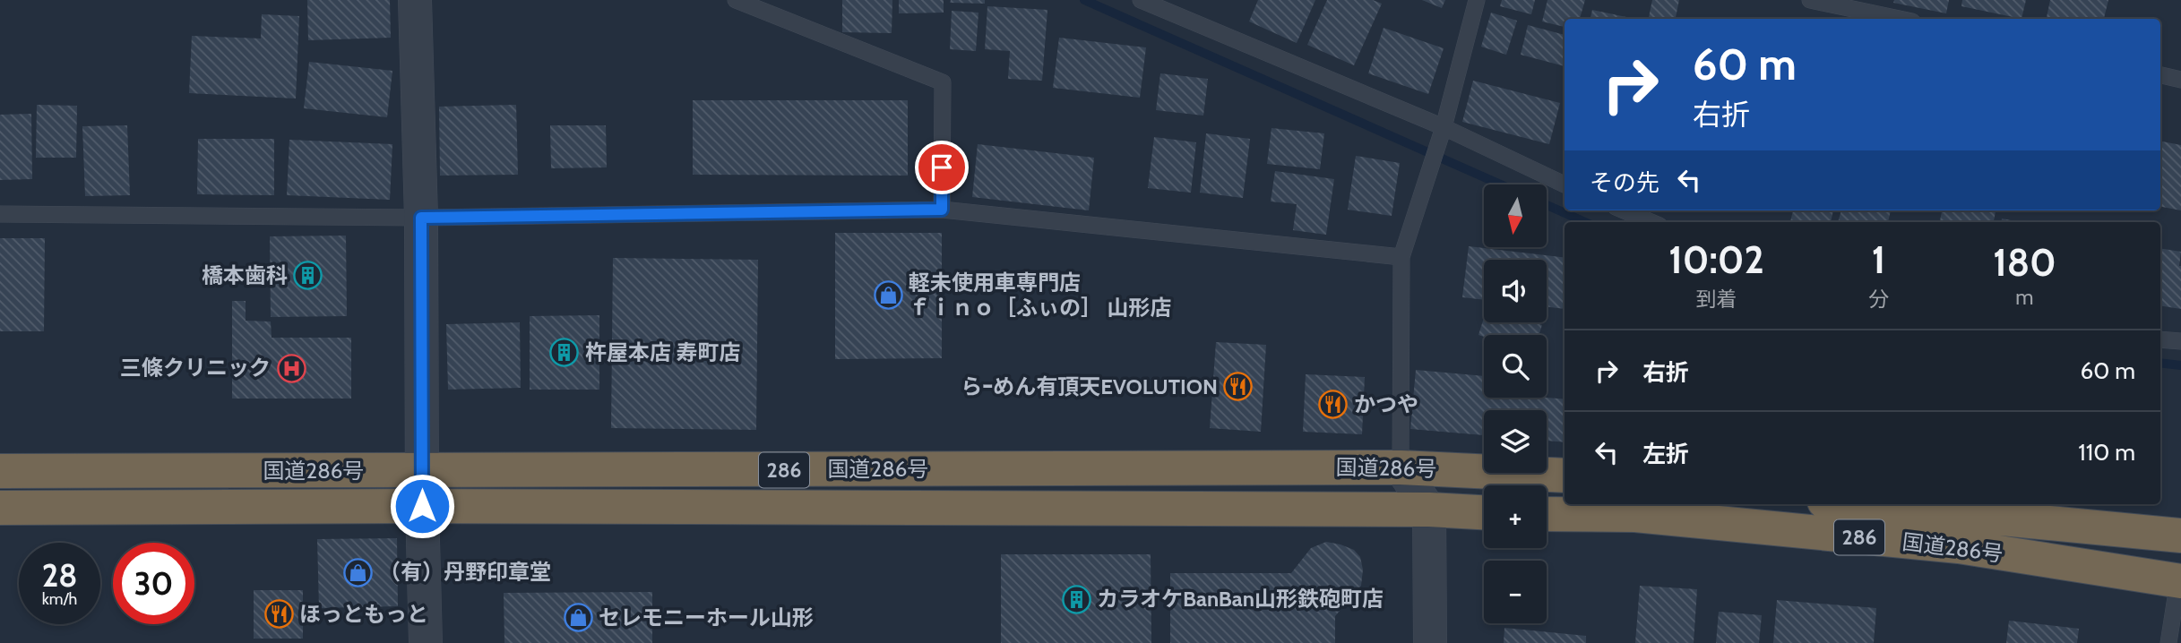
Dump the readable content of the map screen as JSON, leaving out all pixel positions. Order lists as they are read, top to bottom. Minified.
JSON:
{"streets":{"highway":["国道286号","286"]},"places":{"building":["橋本歯科","杵屋本店 寿町店","カラオケBanBan山形鉄砲町店"],"shop":["軽未使用車専門店 ｆｉｎｏ［ふぃの］ 山形店","（有）丹野印章堂","セレモニーホール山形"],"hospital":["三條クリニック"],"restaurant":["らｰめん有頂天EVOLUTION","かつや","ほっともっと"]},"north":"bottom","page":{"turn":["60 m","右折"],"then":"その先","map_buttons":["+","−"],"eta":["10:02","到着","1","分","180","m"],"list":[{"name":"右折","value":"60 m"},{"name":"左折","value":"110 m"}],"speed":"28 km/h","limit":"30"}}
